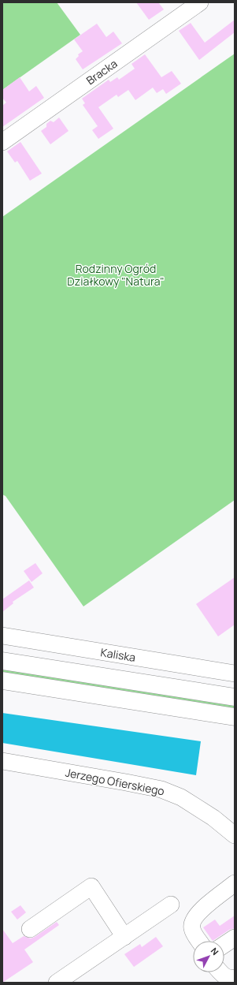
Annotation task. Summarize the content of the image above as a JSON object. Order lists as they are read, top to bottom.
{
  "streets": {
    "street": ["Bracka", "Kaliska", "Jerzego Ofierskiego"]
  },
  "parks": ["Rodzinny Ogród Działkowy \"Natura\""],
  "north": "top right"
}
